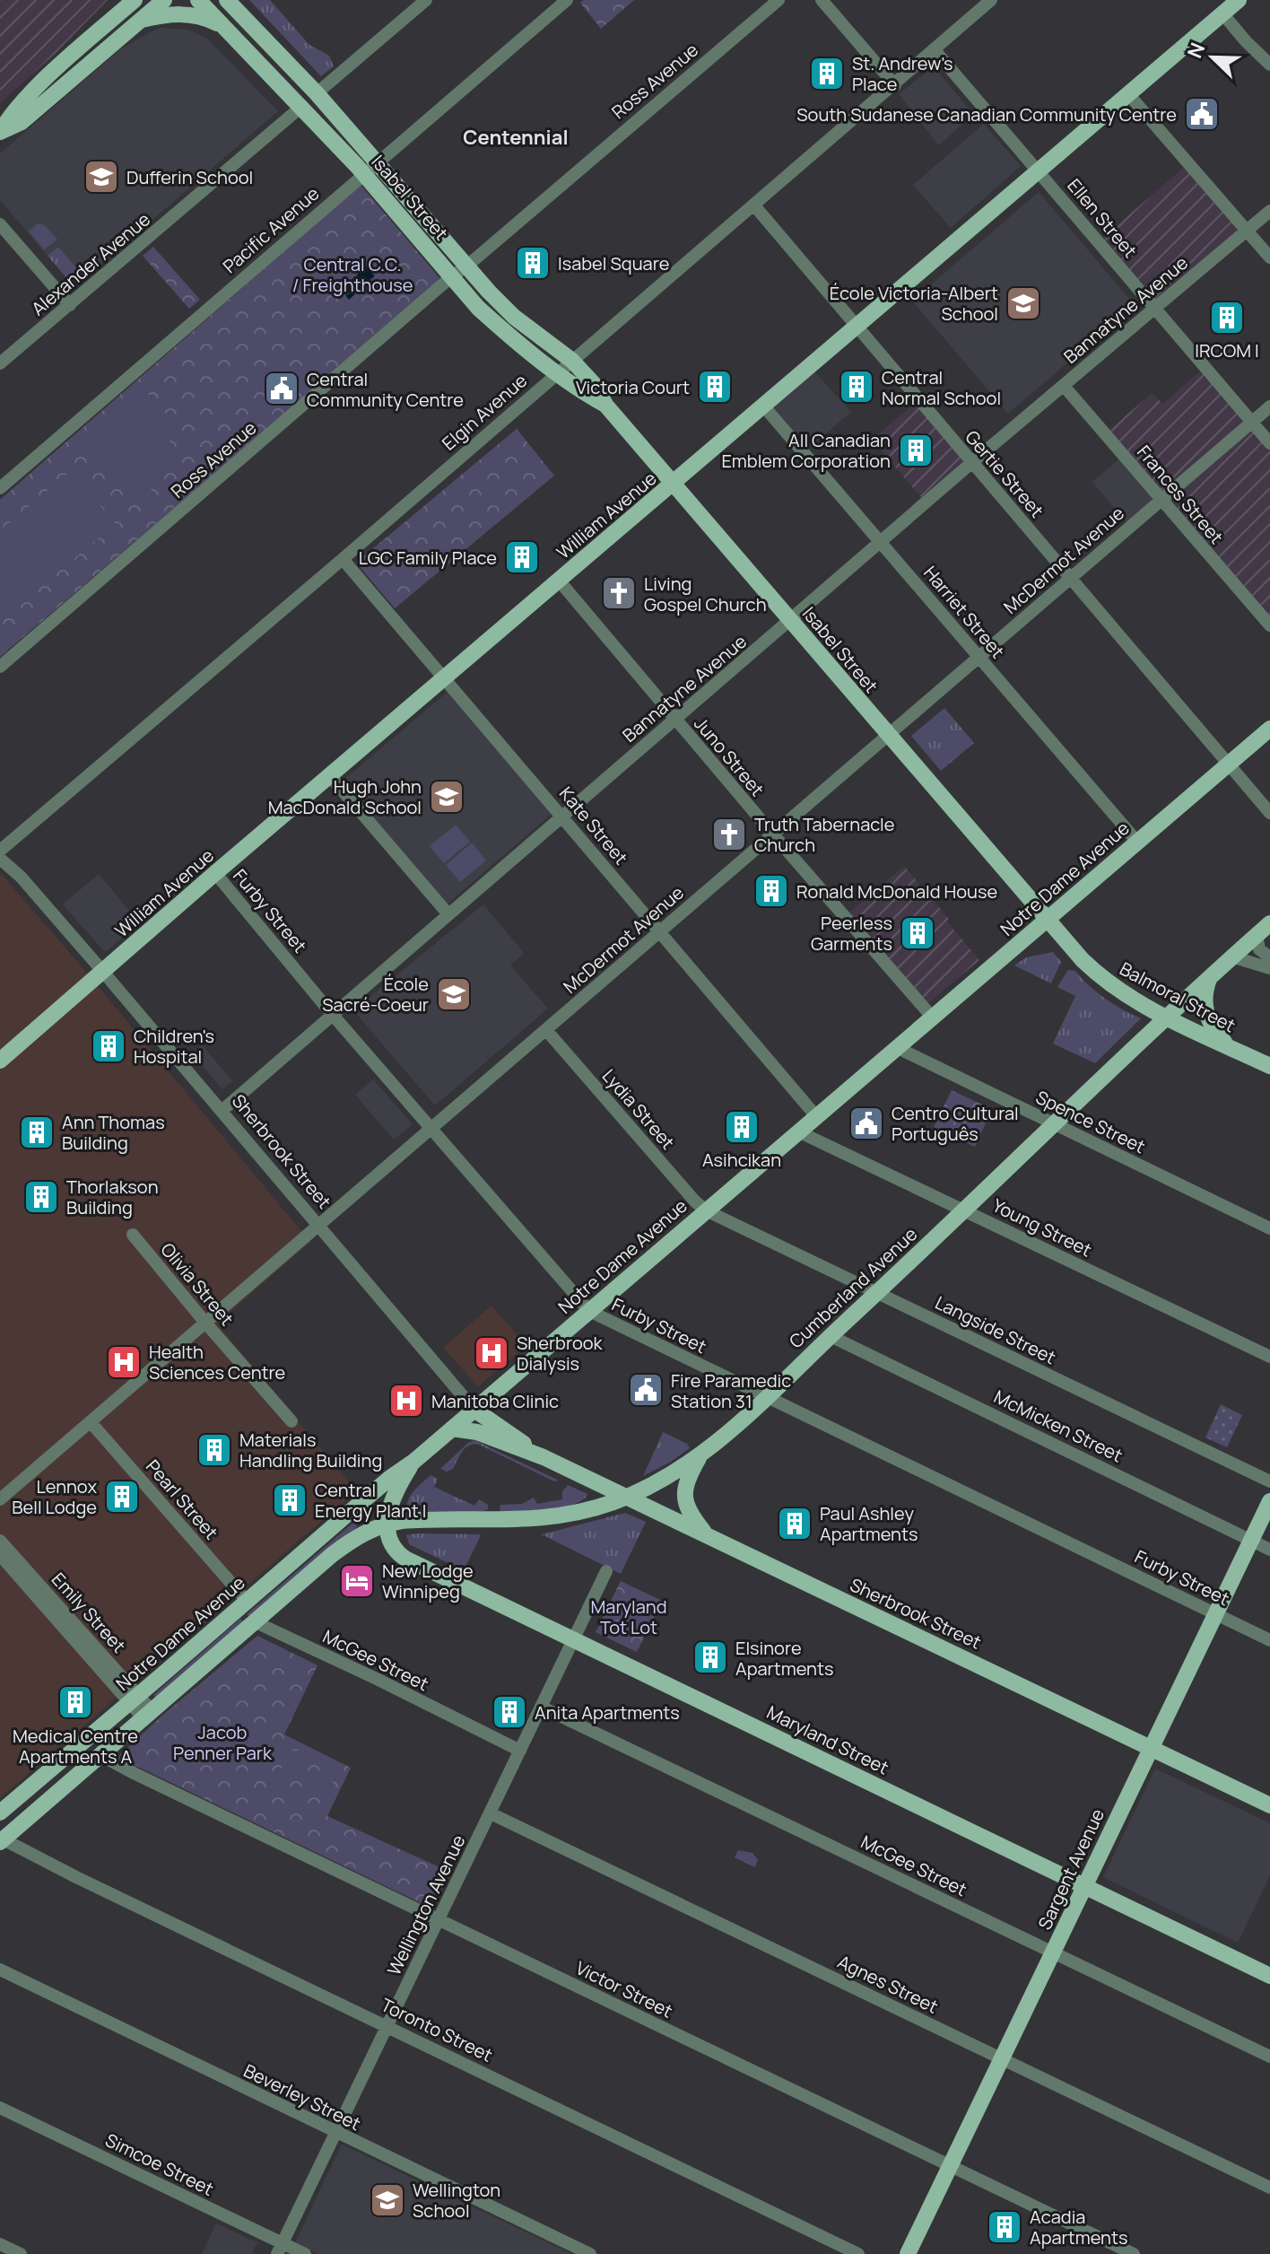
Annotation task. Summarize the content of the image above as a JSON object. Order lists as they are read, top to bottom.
{
  "streets": {
    "main road": [
      "Isabel Street",
      "William Avenue",
      "Notre Dame Avenue",
      "Balmoral Street",
      "Sherbrook Street",
      "Cumberland Avenue",
      "Maryland Street",
      "Sargent Avenue"
    ],
    "street": [
      "Ross Avenue",
      "Ellen Street",
      "Pacific Avenue",
      "Alexander Avenue",
      "Bannatyne Avenue",
      "Elgin Avenue",
      "Gertie Street",
      "Frances Street",
      "McDermot Avenue",
      "Harriet Street",
      "Juno Street",
      "Kate Street",
      "Furby Street",
      "Lydia Street",
      "Spence Street",
      "Young Street",
      "Olivia Street",
      "Langside Street",
      "McMicken Street",
      "Pearl Street",
      "Emily Street",
      "McGee Street",
      "Wellington Avenue",
      "Agnes Street",
      "Victor Street",
      "Toronto Street",
      "Beverley Street",
      "Simcoe Street"
    ]
  },
  "crossings": [
    ["Ross Avenue", "Isabel Street"],
    ["Isabel Street", "Pacific Avenue"],
    ["Isabel Street", "Alexander Avenue"],
    ["Isabel Street", "Bannatyne Avenue"],
    ["Isabel Street", "Elgin Avenue"],
    ["Isabel Street", "William Avenue"],
    ["Isabel Street", "McDermot Avenue"],
    ["Isabel Street", "Notre Dame Avenue"],
    ["Isabel Street", "Balmoral Street"],
    ["Ellen Street", "Bannatyne Avenue"],
    ["Ellen Street", "Elgin Avenue"],
    ["Ellen Street", "William Avenue"],
    ["Ellen Street", "McDermot Avenue"],
    ["Bannatyne Avenue", "Gertie Street"],
    ["Bannatyne Avenue", "Frances Street"],
    ["Bannatyne Avenue", "Harriet Street"],
    ["Bannatyne Avenue", "Juno Street"],
    ["Bannatyne Avenue", "Kate Street"],
    ["Bannatyne Avenue", "Furby Street"],
    ["Bannatyne Avenue", "Sherbrook Street"],
    ["Elgin Avenue", "Gertie Street"],
    ["Elgin Avenue", "Kate Street"],
    ["Gertie Street", "William Avenue"],
    ["Gertie Street", "McDermot Avenue"],
    ["Gertie Street", "Notre Dame Avenue"],
    ["Frances Street", "McDermot Avenue"],
    ["William Avenue", "Harriet Street"],
    ["William Avenue", "Juno Street"],
    ["William Avenue", "Kate Street"],
    ["William Avenue", "Furby Street"],
    ["William Avenue", "Sherbrook Street"],
    ["McDermot Avenue", "Harriet Street"],
    ["McDermot Avenue", "Juno Street"],
    ["McDermot Avenue", "Kate Street"],
    ["McDermot Avenue", "Furby Street"],
    ["McDermot Avenue", "Lydia Street"],
    ["McDermot Avenue", "Sherbrook Street"],
    ["McDermot Avenue", "Olivia Street"],
    ["McDermot Avenue", "Pearl Street"],
    ["Harriet Street", "Notre Dame Avenue"],
    ["Juno Street", "Notre Dame Avenue"],
    ["Kate Street", "Notre Dame Avenue"],
    ["Notre Dame Avenue", "Furby Street"],
    ["Notre Dame Avenue", "Balmoral Street"],
    ["Notre Dame Avenue", "Lydia Street"],
    ["Notre Dame Avenue", "Spence Street"],
    ["Notre Dame Avenue", "Sherbrook Street"],
    ["Notre Dame Avenue", "Young Street"],
    ["Notre Dame Avenue", "Langside Street"],
    ["Notre Dame Avenue", "Pearl Street"],
    ["Notre Dame Avenue", "Emily Street"],
    ["Furby Street", "Cumberland Avenue"],
    ["Furby Street", "Sargent Avenue"],
    ["Balmoral Street", "Cumberland Avenue"],
    ["Lydia Street", "Langside Street"],
    ["Spence Street", "Cumberland Avenue"],
    ["Sherbrook Street", "Cumberland Avenue"],
    ["Sherbrook Street", "Sargent Avenue"],
    ["Young Street", "Cumberland Avenue"],
    ["Cumberland Avenue", "Langside Street"],
    ["Cumberland Avenue", "McMicken Street"],
    ["Cumberland Avenue", "Maryland Street"],
    ["McMicken Street", "Sargent Avenue"],
    ["McGee Street", "Sargent Avenue"],
    ["McGee Street", "Wellington Avenue"],
    ["Maryland Street", "Sargent Avenue"],
    ["Maryland Street", "Wellington Avenue"],
    ["Sargent Avenue", "Agnes Street"],
    ["Sargent Avenue", "Victor Street"],
    ["Wellington Avenue", "Agnes Street"],
    ["Wellington Avenue", "Victor Street"],
    ["Wellington Avenue", "Toronto Street"],
    ["Wellington Avenue", "Beverley Street"],
    ["Wellington Avenue", "Simcoe Street"]
  ],
  "districts": ["Centennial"],
  "parks": ["Central C.C. / Freighthouse", "Maryland Tot Lot", "Jacob Penner Park"],
  "places": {
    "building": [
      "St. Andrew's Place",
      "Isabel Square",
      "IRCOM I",
      "Victoria Court",
      "Central Normal School",
      "All Canadian Emblem Corporation",
      "LGC Family Place",
      "Ronald McDonald House",
      "Peerless Garments",
      "Children's Hospital",
      "Asihcikan",
      "Ann Thomas Building",
      "Thorlakson Building",
      "Materials Handling Building",
      "Lennox Bell Lodge",
      "Central Energy Plant I",
      "Paul Ashley Apartments",
      "Elsinore Apartments",
      "Medical Centre Apartments A",
      "Anita Apartments",
      "Acadia Apartments"
    ],
    "public building": [
      "South Sudanese Canadian Community Centre",
      "Central Community Centre",
      "Centro Cultural Português",
      "Fire Paramedic Station 31"
    ],
    "school or university": [
      "Dufferin School",
      "École Victoria-Albert School",
      "Hugh John MacDonald School",
      "École Sacré-Coeur",
      "Wellington School"
    ],
    "church": ["Living Gospel Church", "Truth Tabernacle Church"],
    "hospital": ["Sherbrook Dialysis", "Health Sciences Centre", "Manitoba Clinic"],
    "hotel": ["New Lodge Winnipeg"]
  },
  "north": "top left"
}
